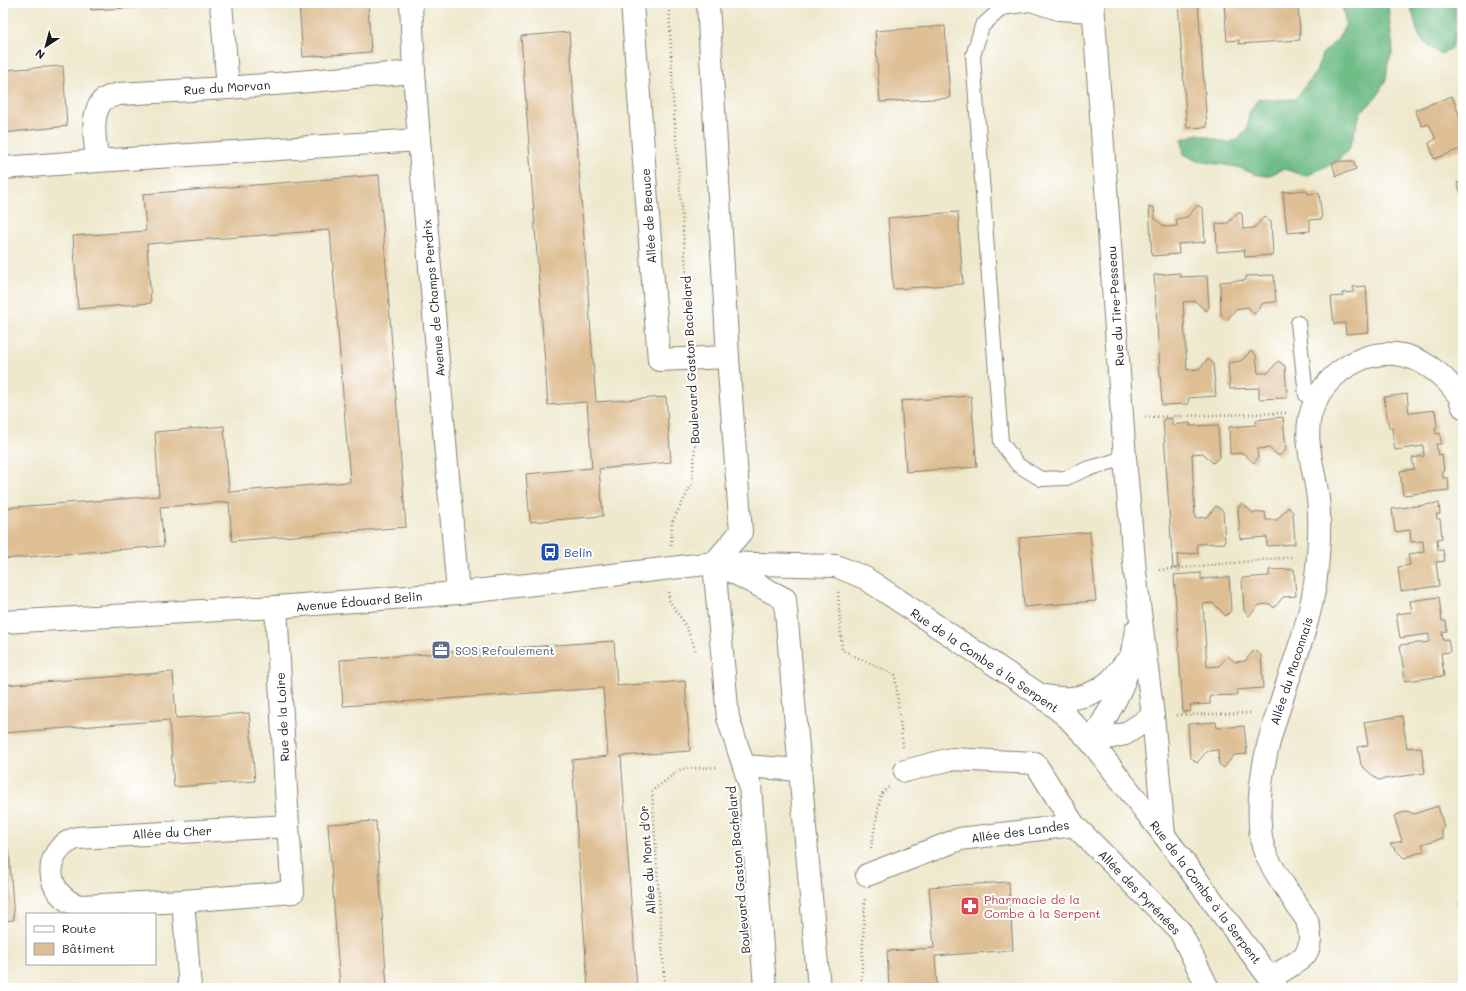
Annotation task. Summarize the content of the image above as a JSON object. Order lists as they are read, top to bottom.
{
  "streets": {
    "street": [
      "Rue du Morvan",
      "Allée de Beauce",
      "Avenue de Champs Perdrix",
      "Rue du Tire-Pesseau",
      "Boulevard Gaston Bachelard",
      "Avenue Édouard Belin",
      "Rue de la Combe à la Serpent",
      "Allée du Maconnais",
      "Rue de la Loire",
      "Allée des Landes",
      "Allée du Cher",
      "Allée des Pyrénées"
    ],
    "path": ["Allée du Mont d'Or"]
  },
  "crossings": [
    ["Rue du Morvan", "Avenue de Champs Perdrix"],
    ["Allée de Beauce", "Boulevard Gaston Bachelard"],
    ["Avenue de Champs Perdrix", "Avenue Édouard Belin"],
    ["Rue du Tire-Pesseau", "Rue de la Combe à la Serpent"],
    ["Boulevard Gaston Bachelard", "Avenue Édouard Belin"],
    ["Boulevard Gaston Bachelard", "Rue de la Combe à la Serpent"],
    ["Avenue Édouard Belin", "Rue de la Combe à la Serpent"],
    ["Avenue Édouard Belin", "Rue de la Loire"],
    ["Rue de la Combe à la Serpent", "Allée du Maconnais"],
    ["Rue de la Loire", "Allée du Cher"],
    ["Allée des Landes", "Allée des Pyrénées"]
  ],
  "places": {
    "bus stop": ["Belin"],
    "office": ["SOS Refoulement"],
    "pharmacy": ["Pharmacie de la Combe à la Serpent"]
  },
  "legend": ["Route", "Bâtiment"],
  "north": "bottom left"
}
